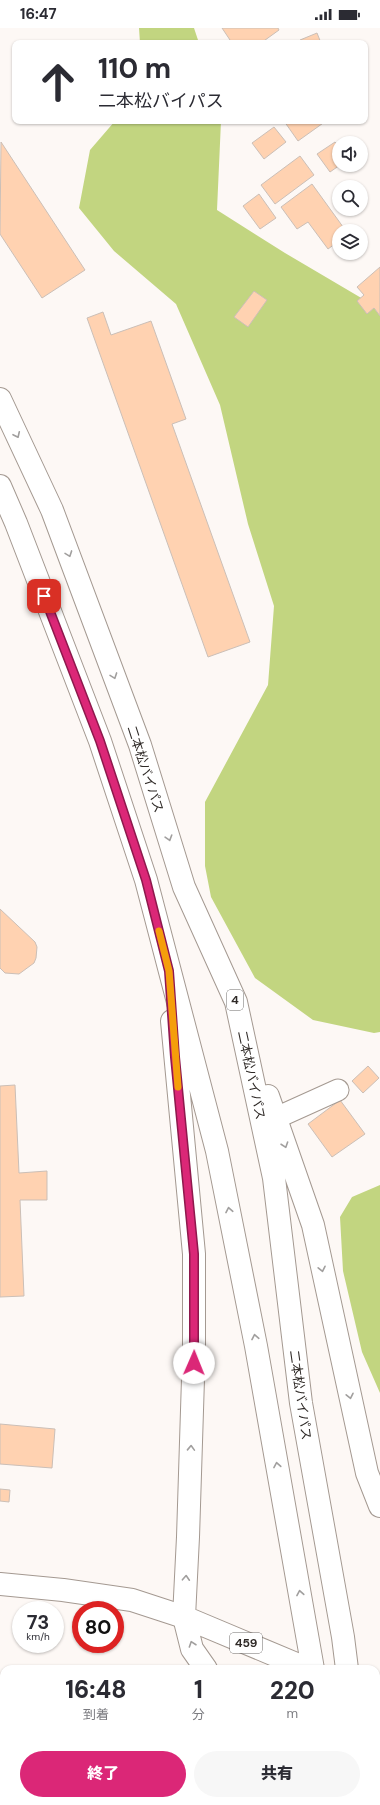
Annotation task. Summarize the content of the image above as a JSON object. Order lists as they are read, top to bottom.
{
  "streets": {
    "main road": ["二本松バイパス", "4", "459"]
  },
  "page": {
    "status": "16:47",
    "turn": ["110 m", "二本松バイパス"],
    "speed": "73 km/h",
    "limit": "80",
    "eta": [
      "16:48",
      "到着",
      "1",
      "分",
      "220",
      "m"
    ],
    "buttons": ["終了", "共有"]
  }
}
